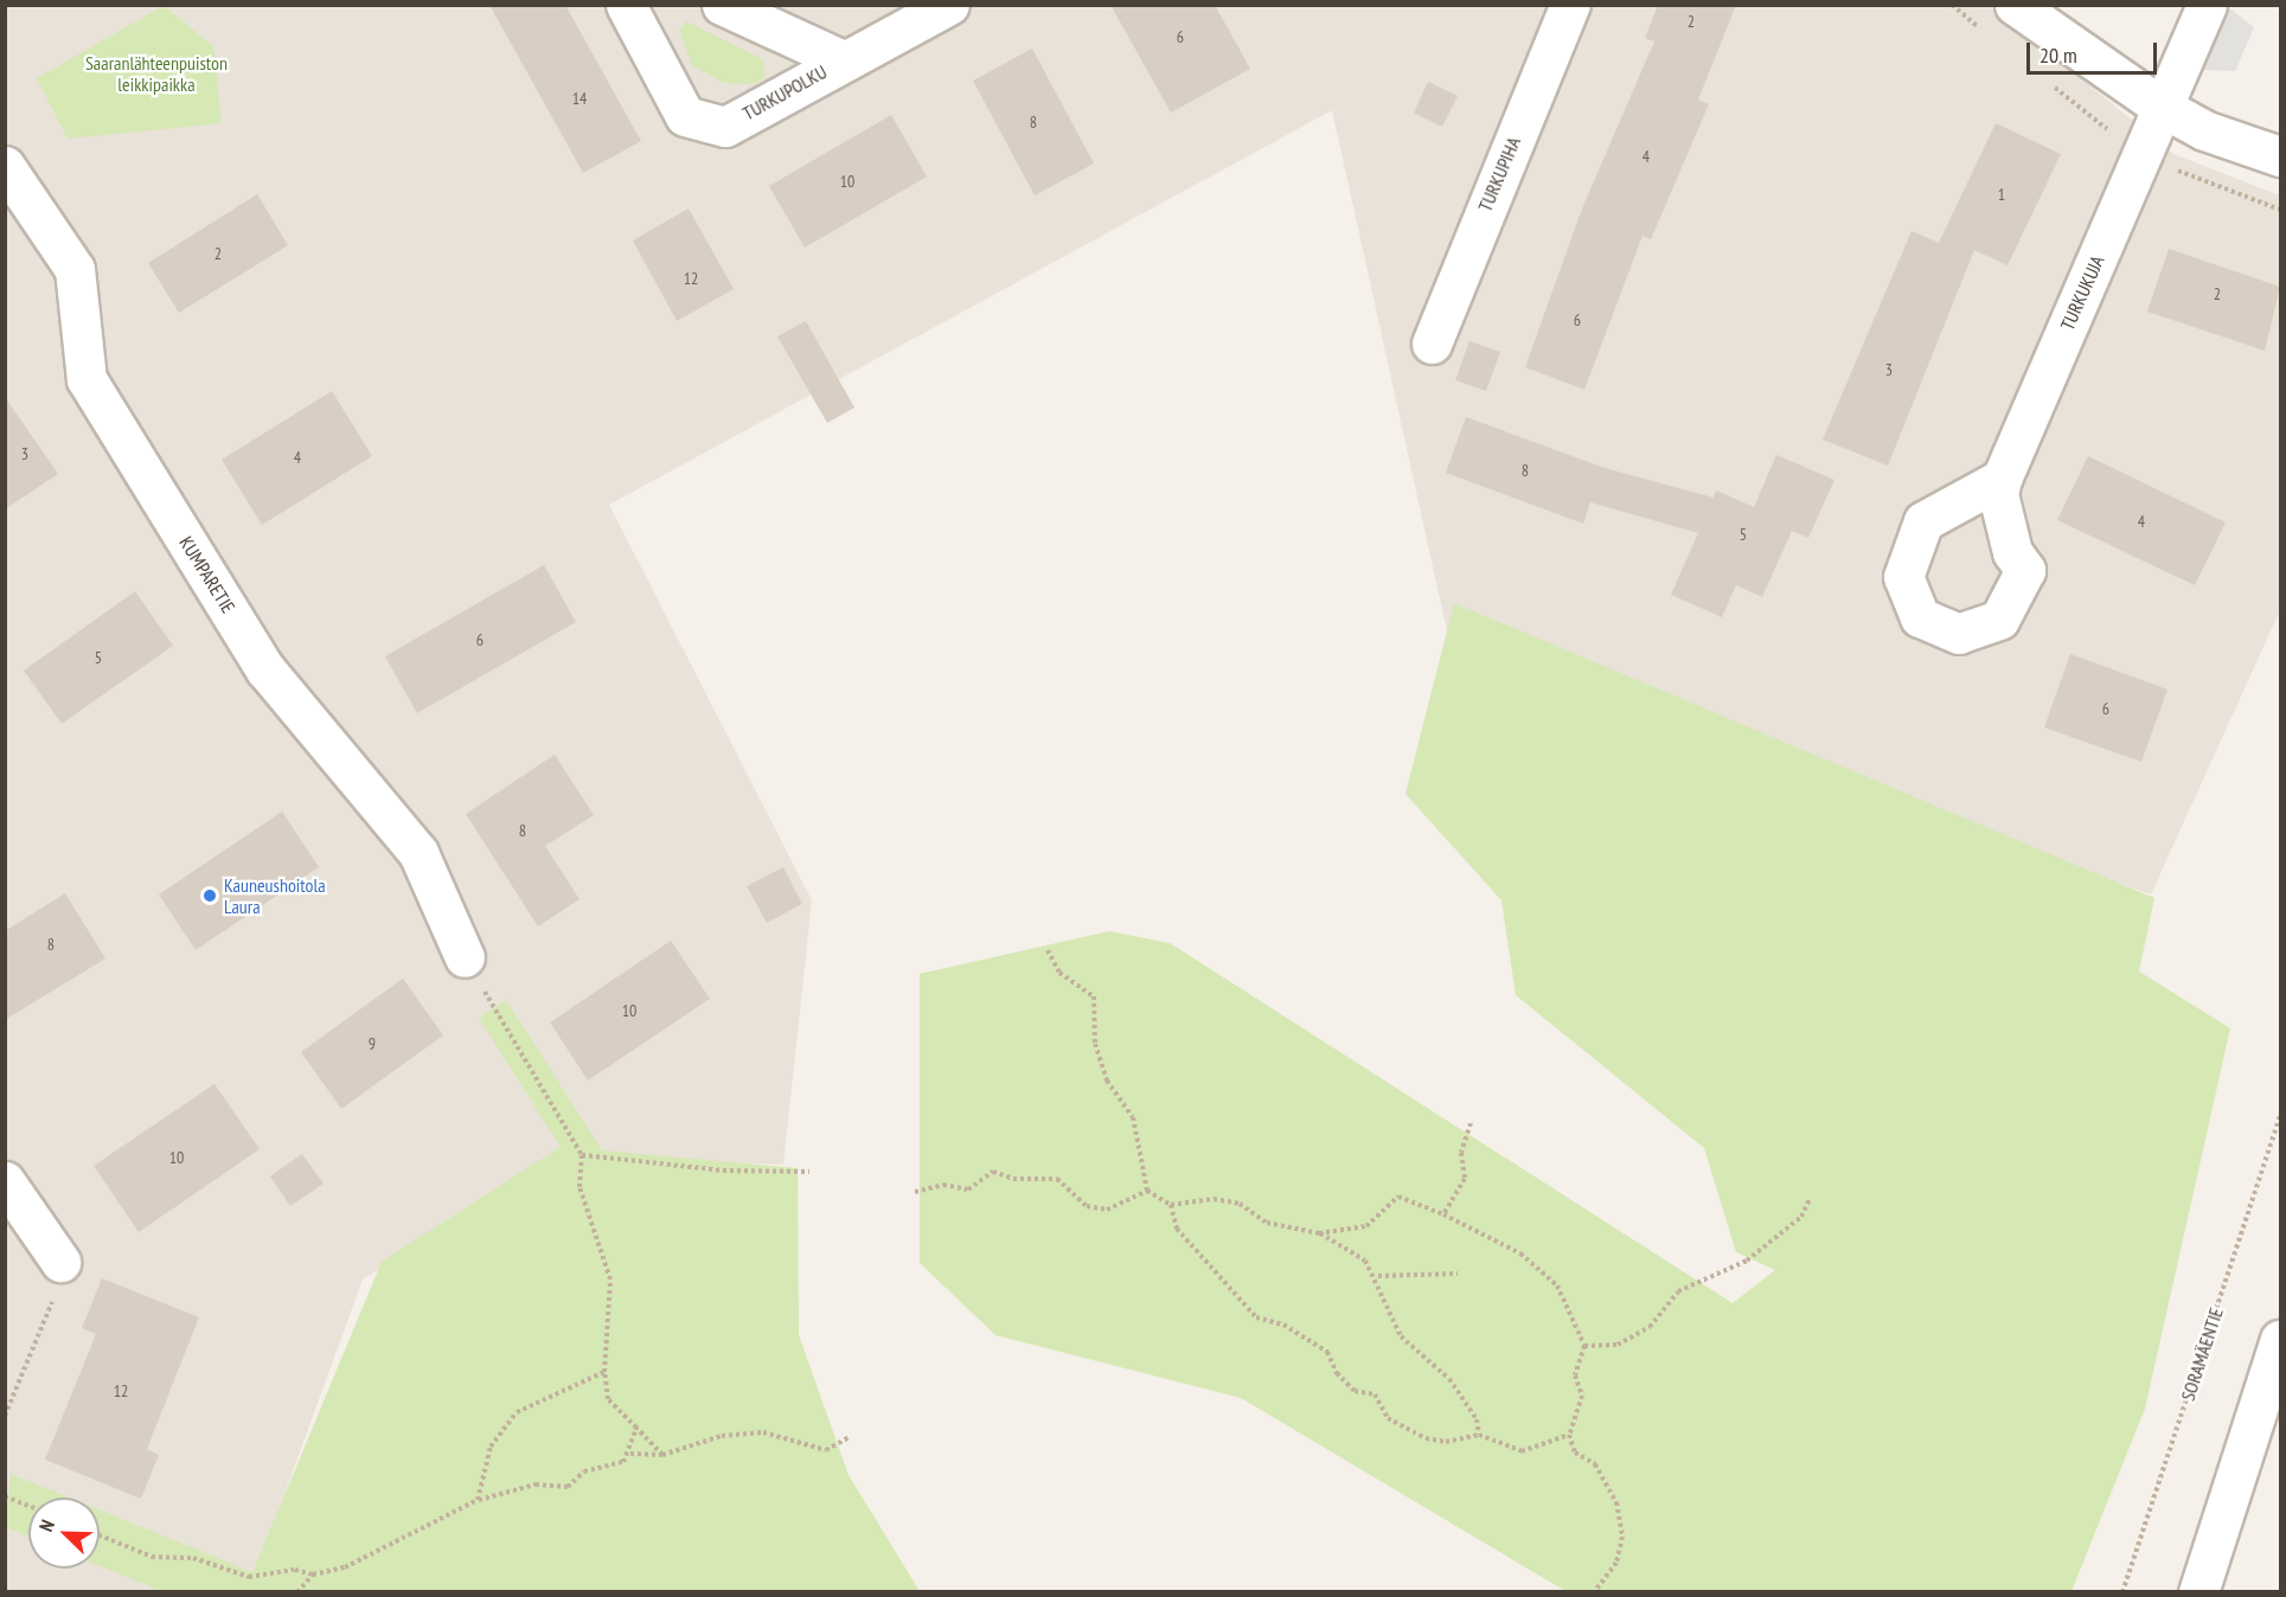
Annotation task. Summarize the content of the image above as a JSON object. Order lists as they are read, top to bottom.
{
  "streets": {
    "street": [
      "TURKUPOLKU",
      "TURKUPIHA",
      "TURKUKUJA",
      "KUMPARETIE"
    ],
    "path": ["SORAMÄENTIE"]
  },
  "parks": ["Saaranlähteenpuiston leikkipaikka"],
  "places": ["Kauneushoitola Laura"],
  "house_numbers": [
    "2",
    "6",
    "14",
    "8",
    "4",
    "10",
    "1",
    "2",
    "12",
    "2",
    "6",
    "3",
    "3",
    "4",
    "8",
    "4",
    "5",
    "6",
    "5",
    "6",
    "8",
    "8",
    "10",
    "9",
    "10",
    "12"
  ],
  "scale_bar": "20 m",
  "north": "top left"
}
